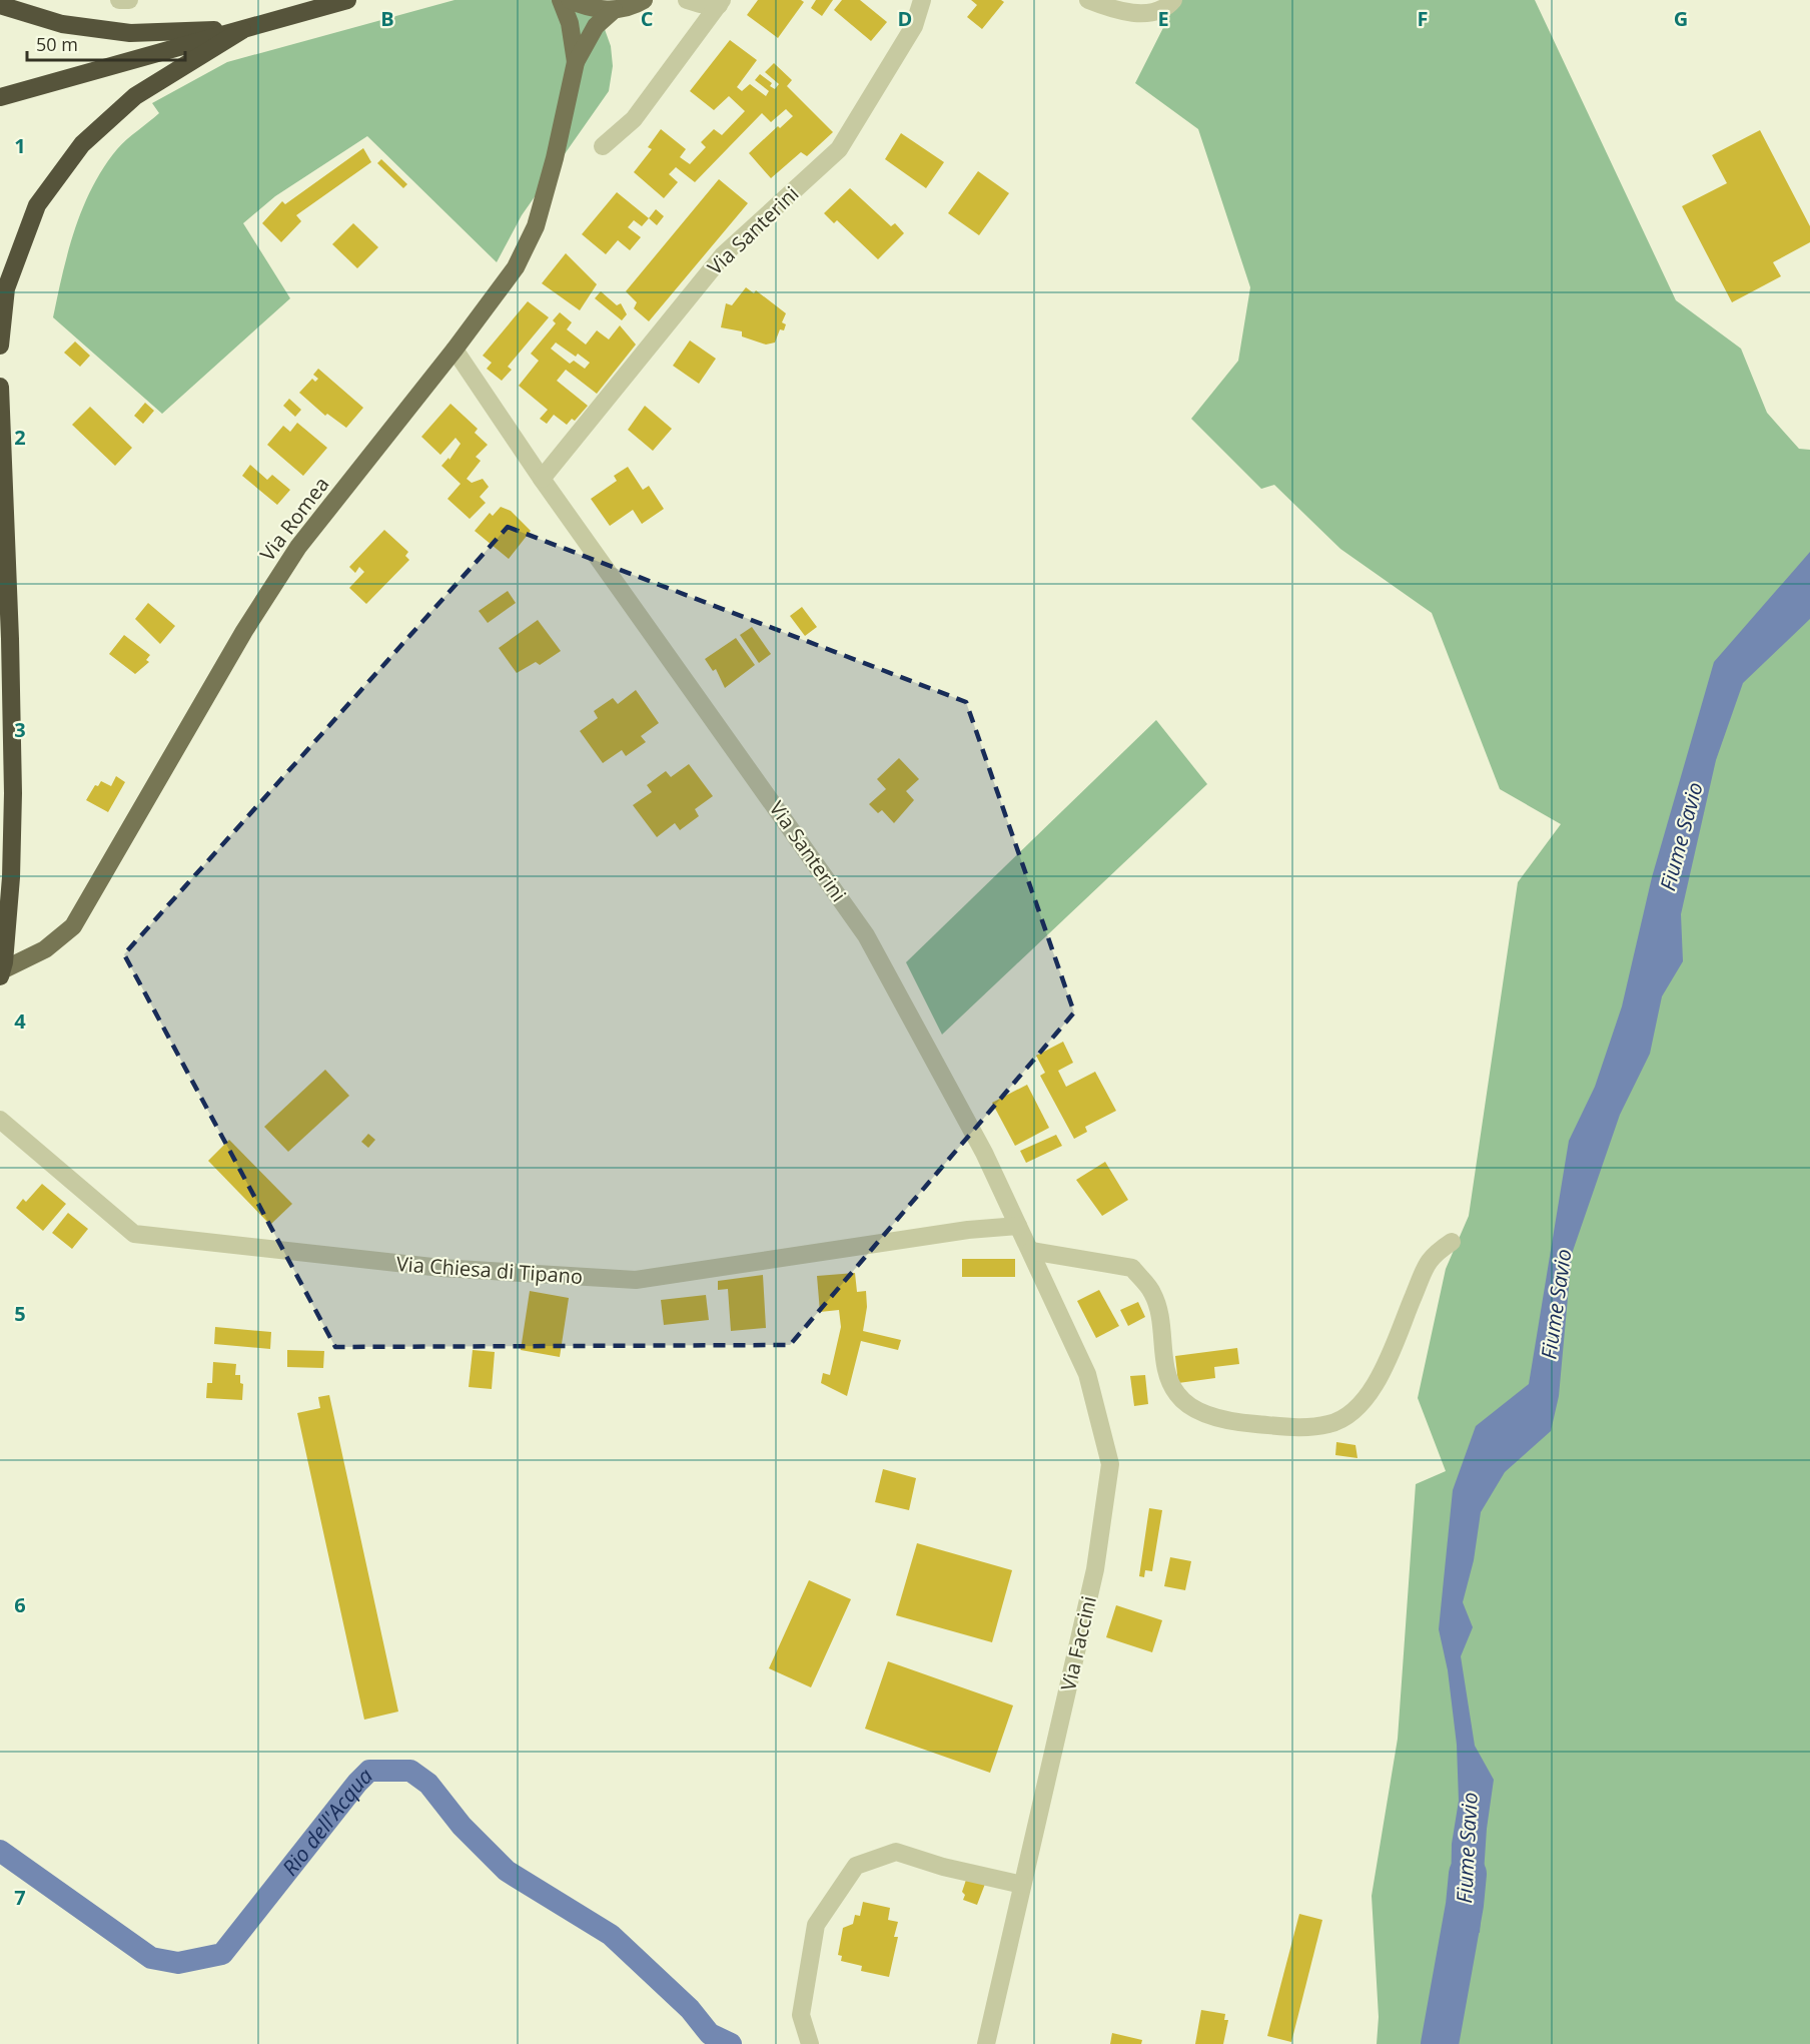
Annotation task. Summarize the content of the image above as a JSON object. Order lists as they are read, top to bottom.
{
  "streets": {
    "main road": ["Via Romea"],
    "street": ["Via Santerini", "Via Chiesa di Tipano", "Via Faccini"]
  },
  "crossings": [
    ["Via Santerini", "Via Romea"],
    ["Via Santerini", "Via Chiesa di Tipano"],
    ["Via Santerini", "Via Faccini"]
  ],
  "water": ["Fiume Savio", "Rio dell'Acqua"],
  "scale_bar": "50 m",
  "grid": {
    "columns": [
      "B",
      "C",
      "D",
      "E",
      "F",
      "G"
    ],
    "rows": [
      "1",
      "2",
      "3",
      "4",
      "5",
      "6",
      "7"
    ]
  }
}
